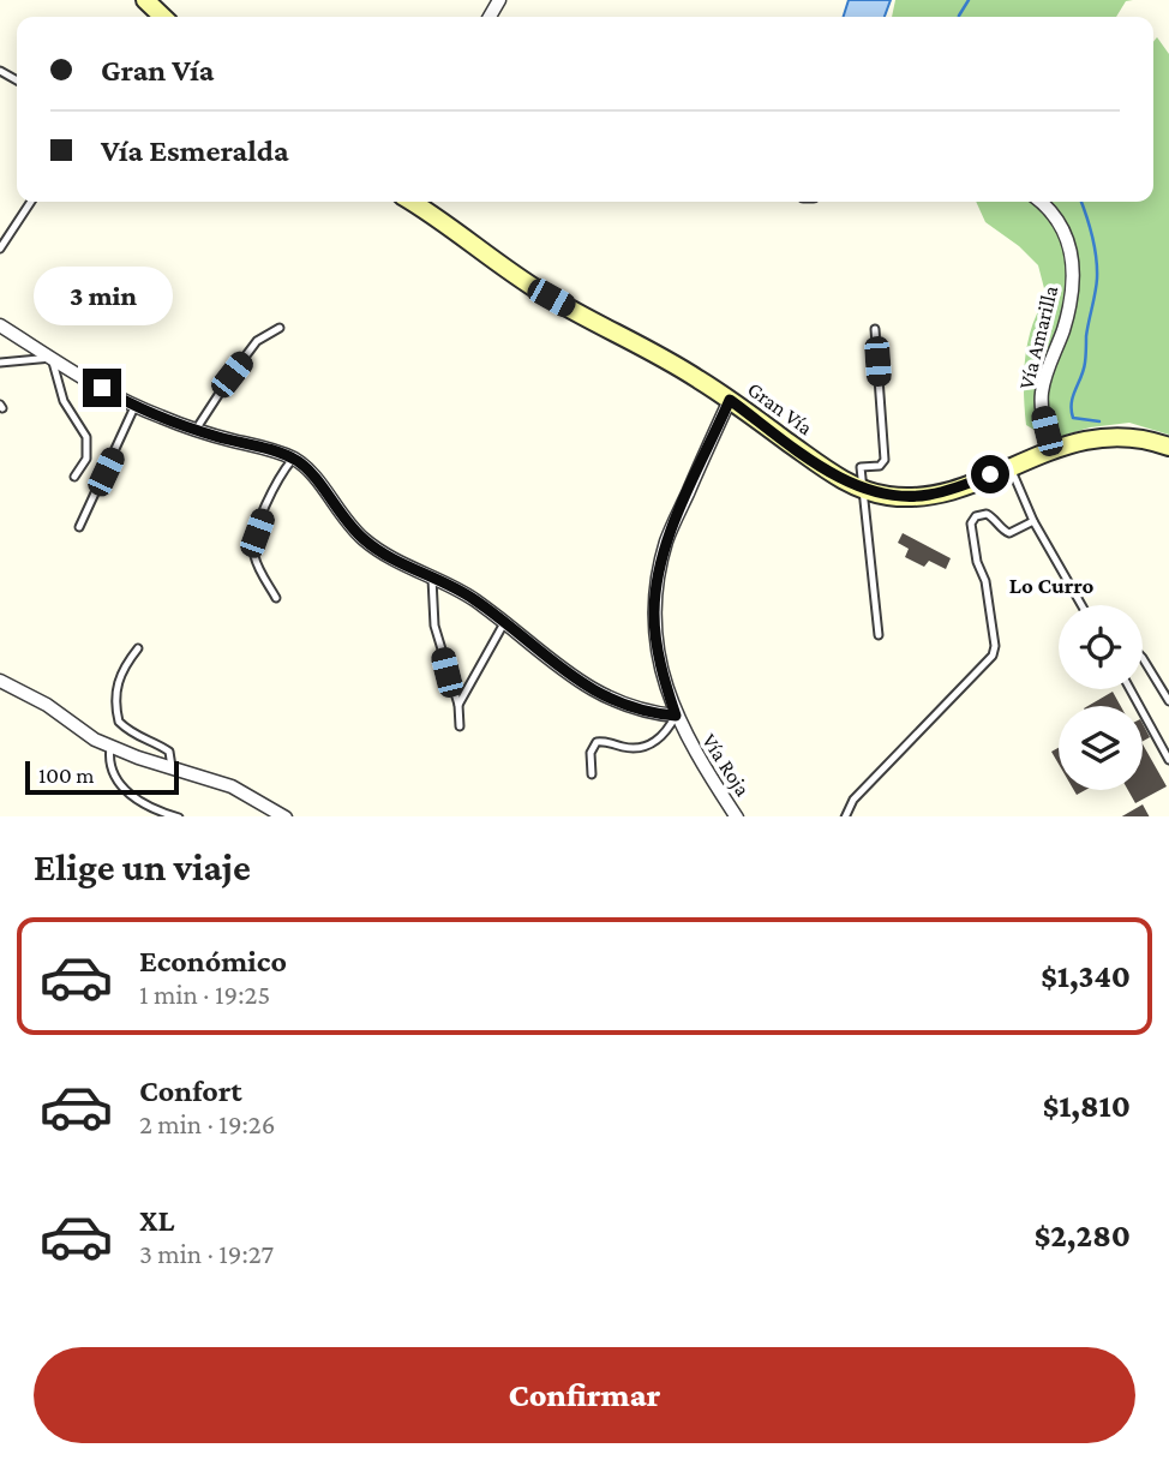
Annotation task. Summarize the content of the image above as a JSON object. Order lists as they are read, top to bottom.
{
  "streets": {
    "main road": ["Gran Vía"],
    "street": ["Vía Amarilla", "Vía Roja"]
  },
  "crossings": [
    ["Vía Amarilla", "Gran Vía"],
    ["Gran Vía", "Vía Roja"]
  ],
  "districts": ["Lo Curro"],
  "scale_bar": "100 m",
  "page": {
    "banner": ["Gran Vía", "Vía Esmeralda"],
    "bubble": "3 min",
    "scale": "100 m",
    "heading": "Elige un viaje",
    "list": [
      {
        "name": "Económico",
        "note": "1 min · 19:25",
        "value": "$1,340"
      },
      {
        "name": "Confort",
        "note": "2 min · 19:26",
        "value": "$1,810"
      },
      {
        "name": "XL",
        "note": "3 min · 19:27",
        "value": "$2,280"
      }
    ],
    "buttons": "Confirmar"
  }
}
